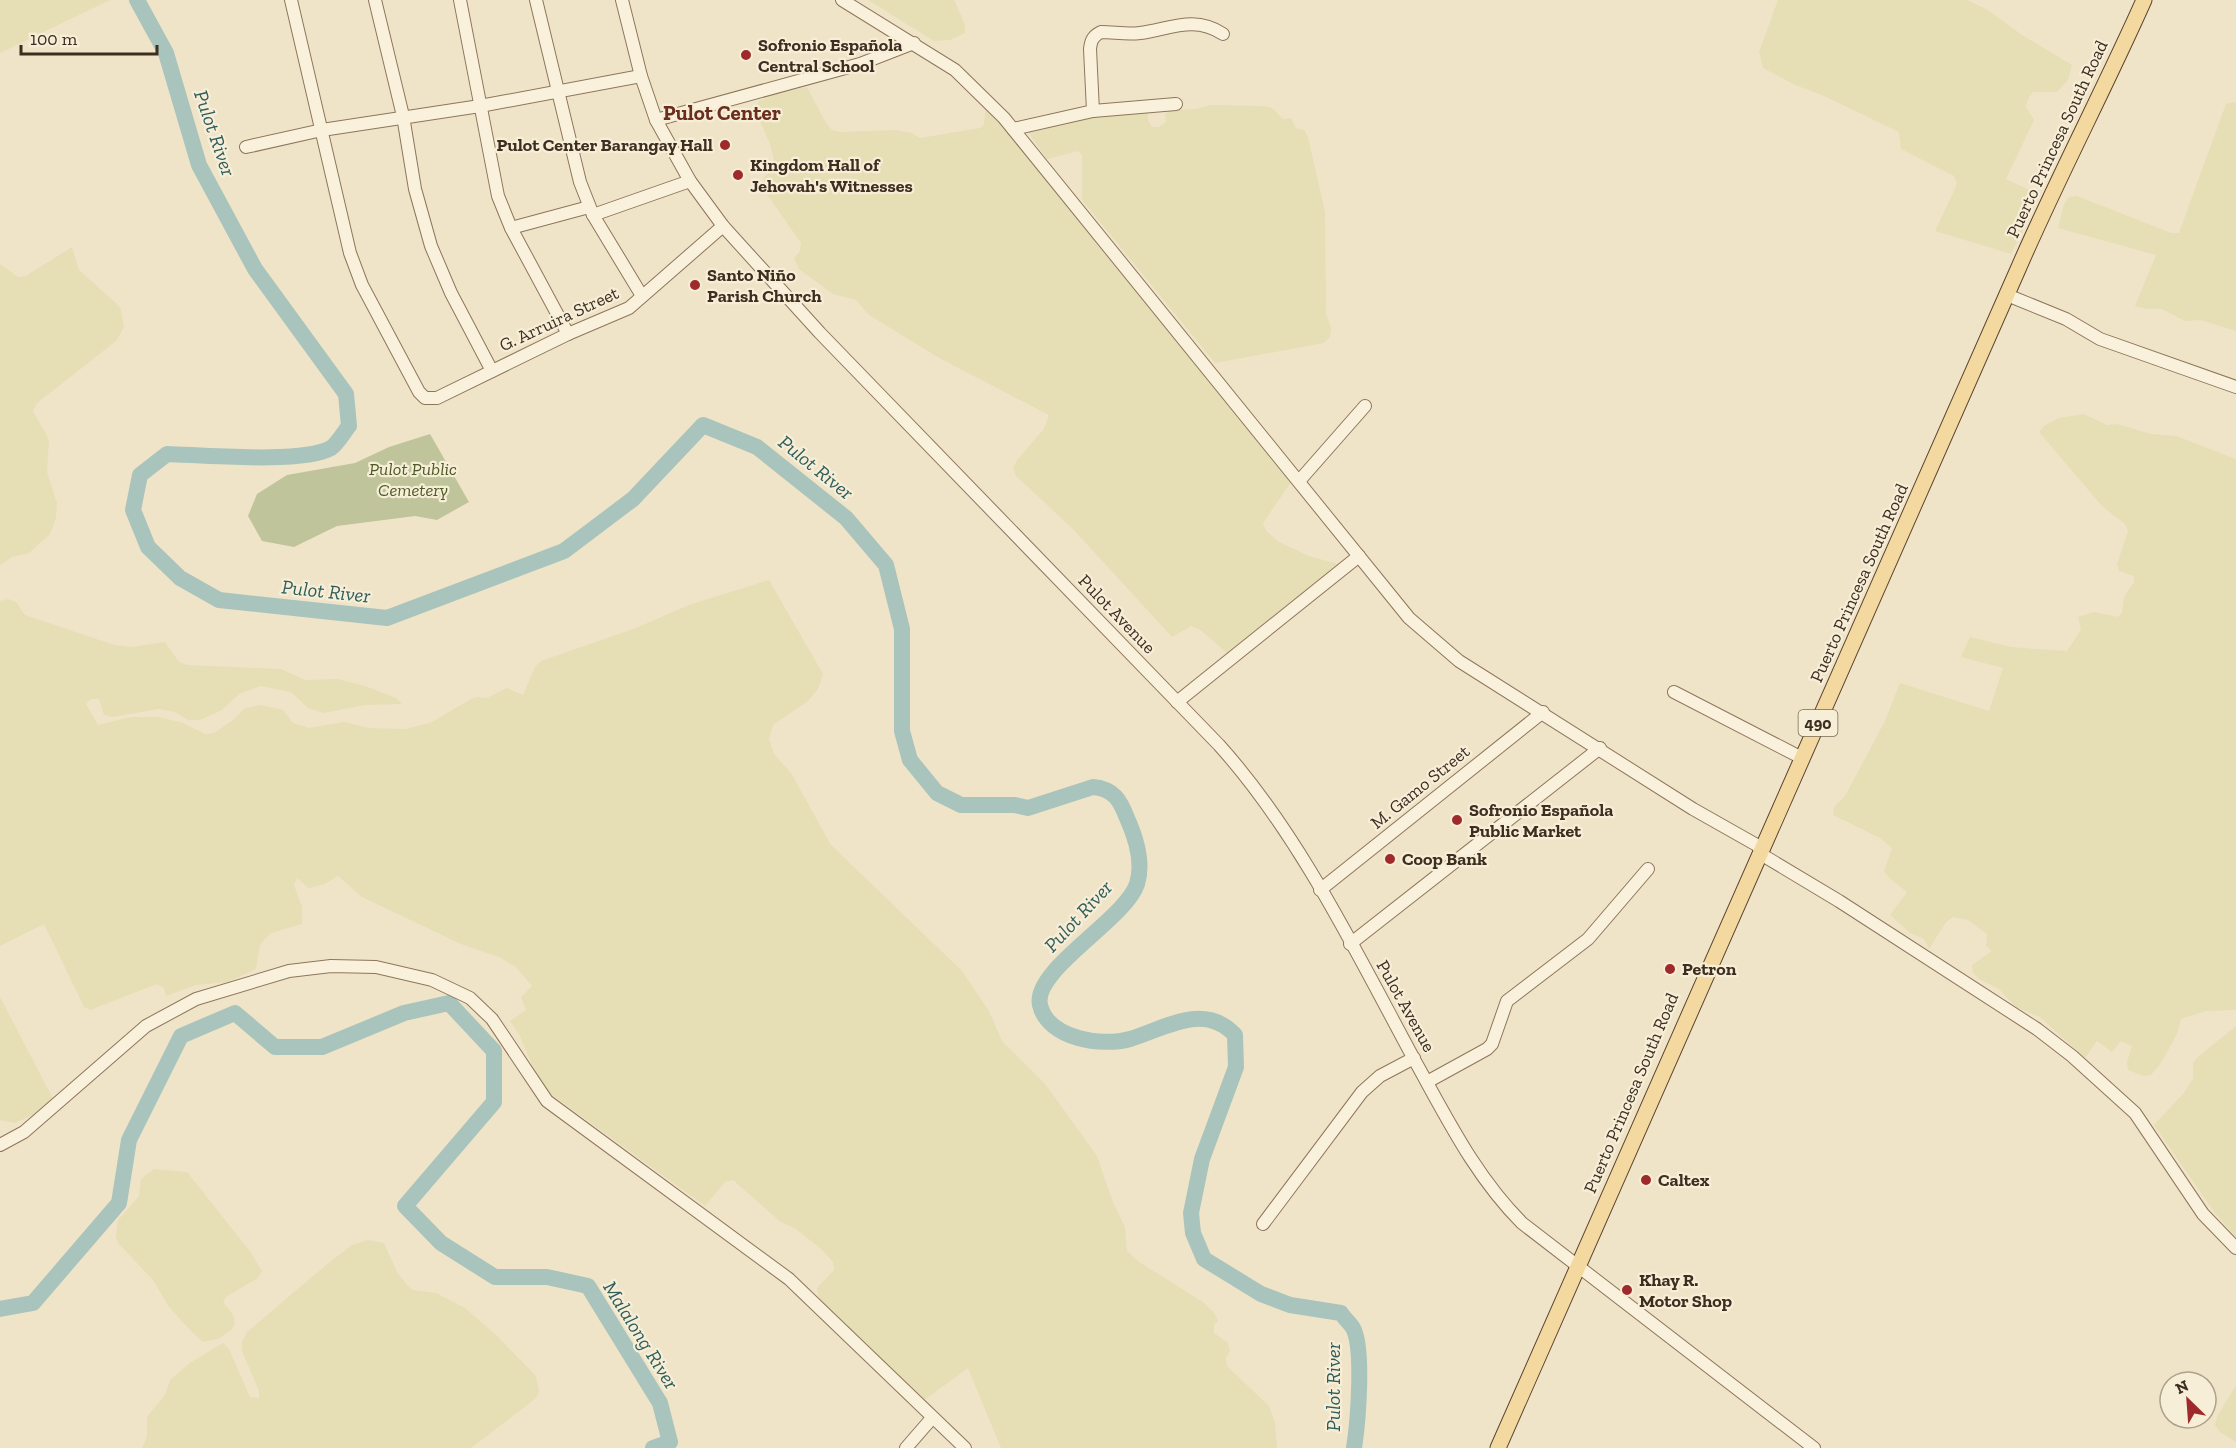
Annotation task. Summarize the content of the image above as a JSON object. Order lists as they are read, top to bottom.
{
  "streets": {
    "main road": ["Puerto Princesa South Road", "490"],
    "street": ["G. Arruira Street", "Pulot Avenue", "M. Gamo Street"]
  },
  "crossings": [
    ["Puerto Princesa South Road", "Pulot Avenue"],
    ["G. Arruira Street", "Pulot Avenue"],
    ["Pulot Avenue", "M. Gamo Street"]
  ],
  "districts": ["Pulot Center"],
  "water": ["Pulot River", "Malalong River"],
  "parks": ["Pulot Public Cemetery"],
  "places": [
    "Sofronio Española Central School",
    "Pulot Center Barangay Hall",
    "Kingdom Hall of Jehovah's Witnesses",
    "Santo Niño Parish Church",
    "Sofronio Española Public Market",
    "Coop Bank",
    "Petron",
    "Caltex",
    "Khay R. Motor Shop"
  ],
  "scale_bar": "100 m",
  "north": "top left"
}
